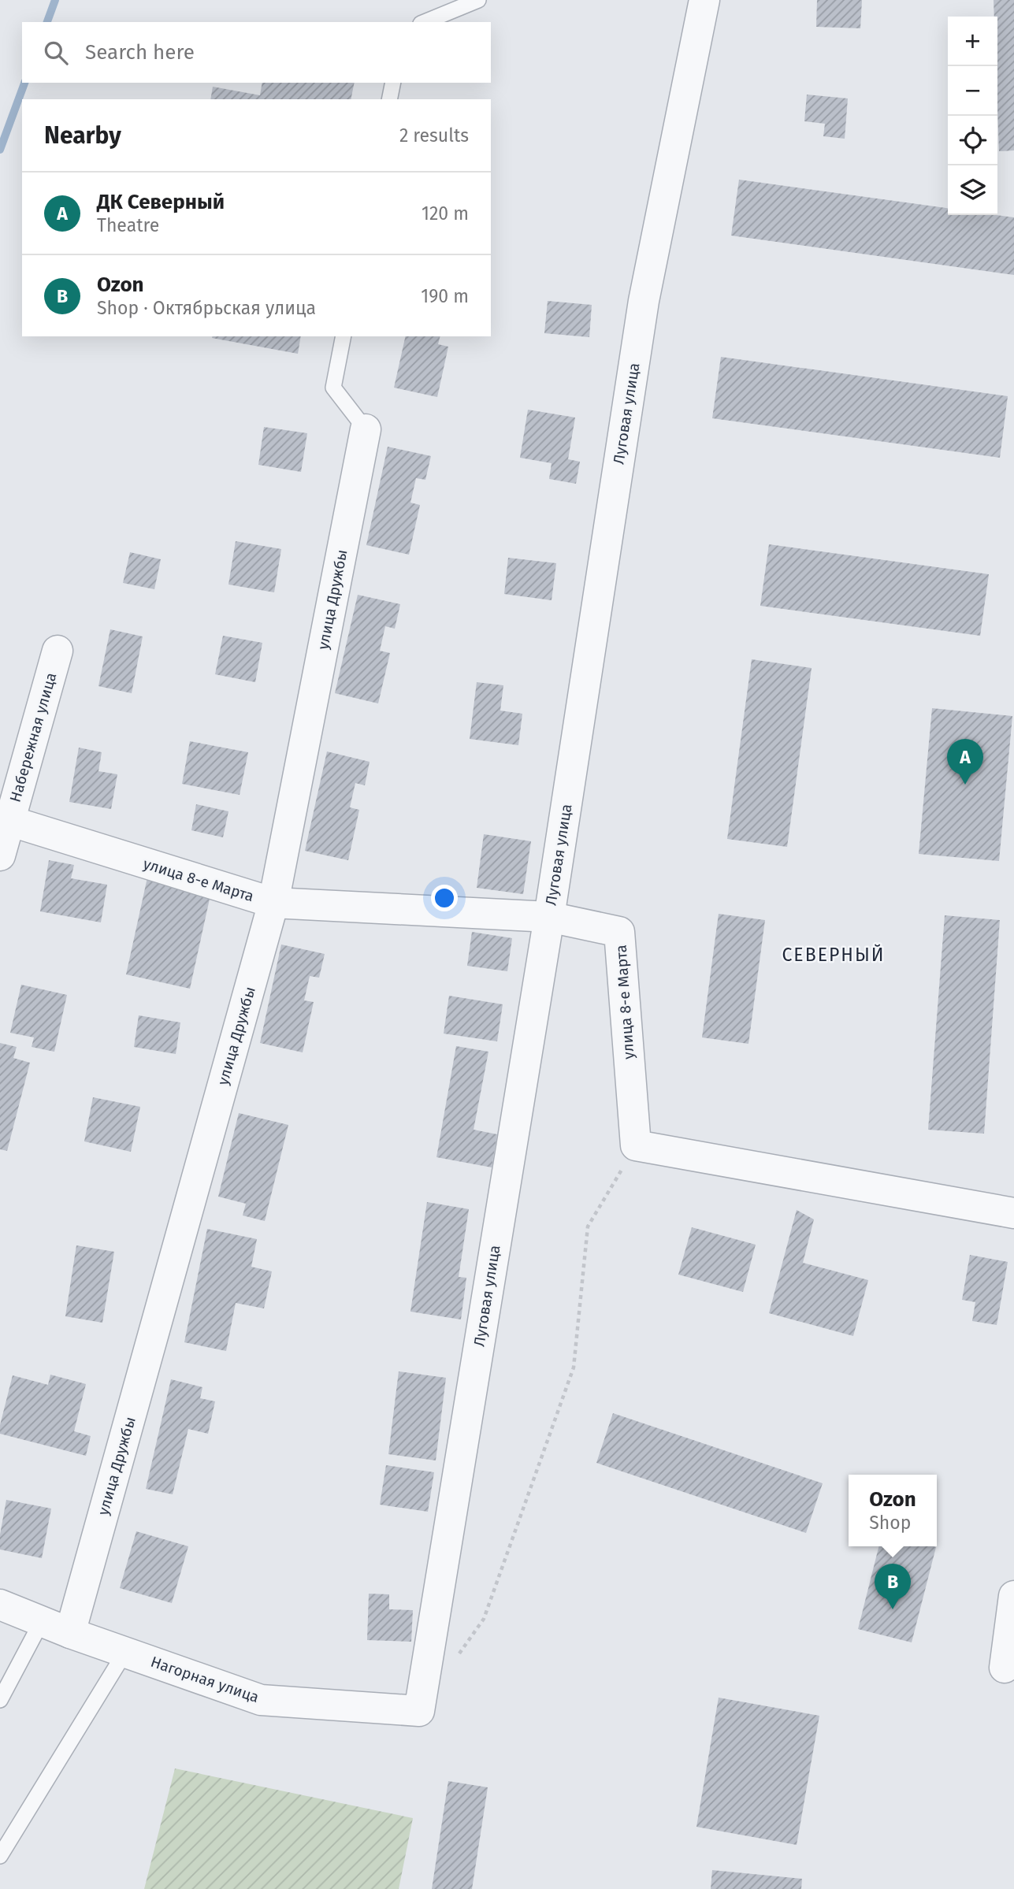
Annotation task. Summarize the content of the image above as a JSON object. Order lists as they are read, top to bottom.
{
  "streets": {
    "street": [
      "Луговая улица",
      "улица Дружбы",
      "Набережная улица",
      "улица 8-е Марта",
      "Нагорная улица"
    ]
  },
  "crossings": [
    ["Луговая улица", "улица 8-е Марта"],
    ["Луговая улица", "Нагорная улица"],
    ["улица Дружбы", "улица 8-е Марта"],
    ["улица Дружбы", "Нагорная улица"],
    ["Набережная улица", "улица 8-е Марта"]
  ],
  "districts": ["СЕВЕРНЫЙ"],
  "page": {
    "map_buttons": ["+", "−"],
    "search": "Search here",
    "heading": ["Nearby", "2 results"],
    "list": [
      {
        "mark": "A",
        "name": "ДК Северный",
        "note": "Theatre",
        "value": "120 m"
      },
      {
        "mark": "B",
        "name": "Ozon",
        "note": "Shop · Октябрьская улица",
        "value": "190 m"
      }
    ],
    "pins": ["A", "B"],
    "popup": ["Ozon", "Shop"]
  }
}
